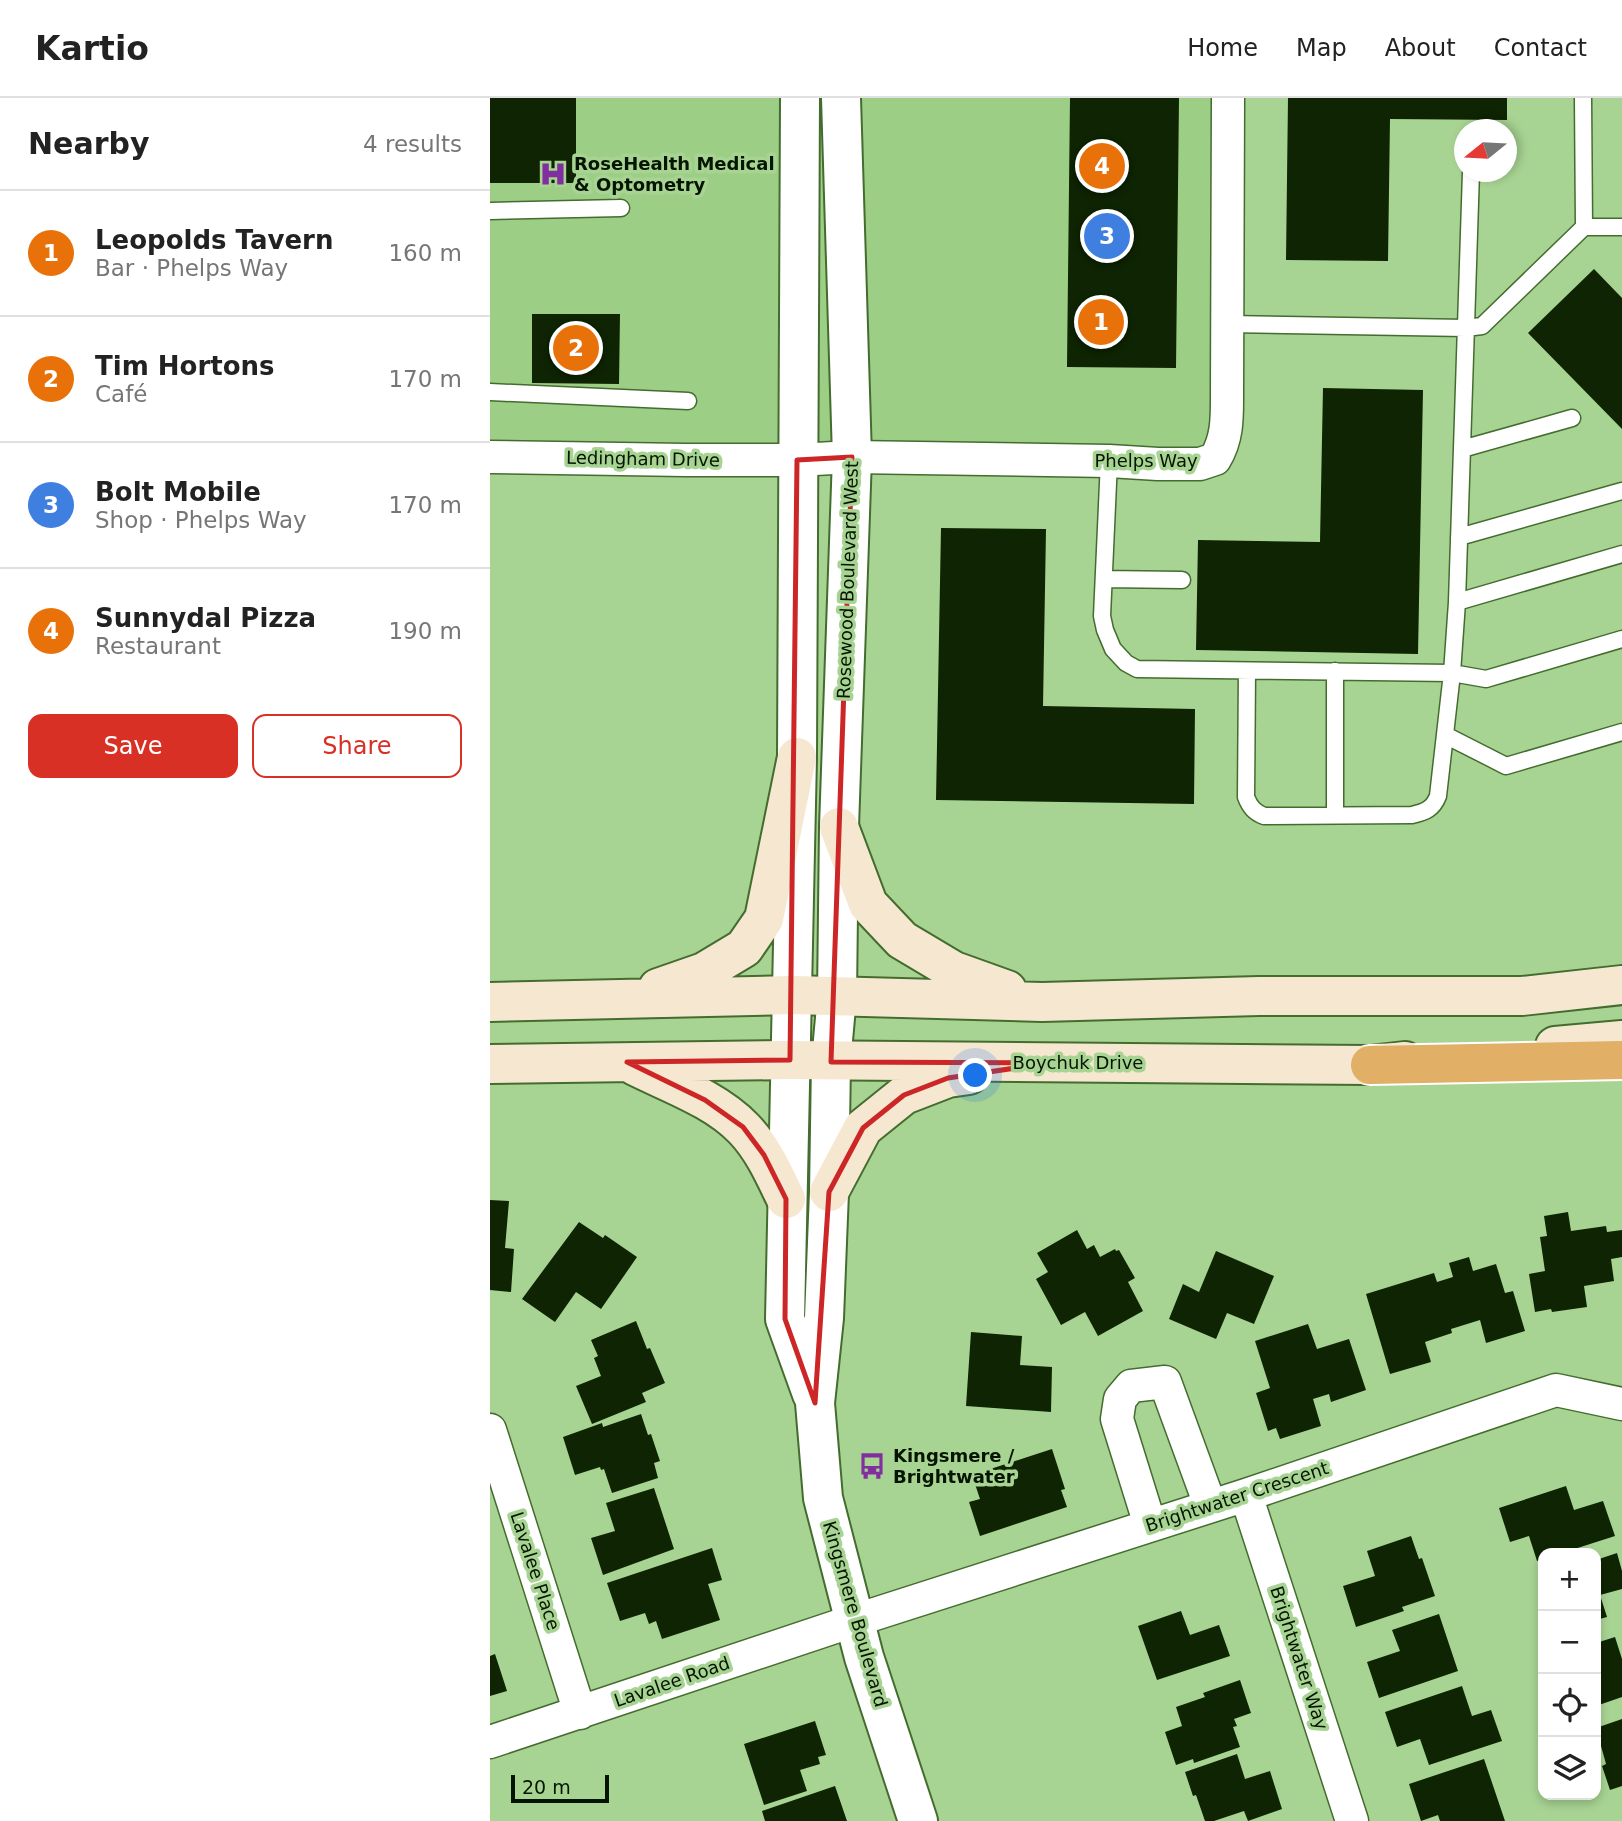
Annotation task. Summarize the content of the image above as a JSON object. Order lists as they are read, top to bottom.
{
  "streets": {
    "main road": ["Boychuk Drive"],
    "street": [
      "Ledingham Drive",
      "Phelps Way",
      "Rosewood Boulevard West",
      "Brightwater Crescent",
      "Lavalee Place",
      "Kingsmere Boulevard",
      "Brightwater Way",
      "Lavalee Road"
    ]
  },
  "crossings": [
    ["Ledingham Drive", "Phelps Way"],
    ["Phelps Way", "Rosewood Boulevard West"],
    ["Rosewood Boulevard West", "Boychuk Drive"],
    ["Rosewood Boulevard West", "Kingsmere Boulevard"],
    ["Boychuk Drive", "Kingsmere Boulevard"],
    ["Brightwater Crescent", "Kingsmere Boulevard"],
    ["Brightwater Crescent", "Brightwater Way"],
    ["Brightwater Crescent", "Lavalee Road"],
    ["Lavalee Place", "Lavalee Road"],
    ["Kingsmere Boulevard", "Lavalee Road"]
  ],
  "places": {
    "hospital": ["RoseHealth Medical & Optometry"],
    "bus stop": ["Kingsmere / Brightwater"]
  },
  "scale_bar": "20 m",
  "north": "left",
  "page": {
    "header": "Kartio",
    "nav": [
      "Home",
      "Map",
      "About",
      "Contact"
    ],
    "heading": ["Nearby", "4 results"],
    "pins": [
      "4",
      "3",
      "1",
      "2"
    ],
    "list": [
      {
        "mark": "1",
        "name": "Leopolds Tavern",
        "note": "Bar · Phelps Way",
        "value": "160 m"
      },
      {
        "mark": "2",
        "name": "Tim Hortons",
        "note": "Café",
        "value": "170 m"
      },
      {
        "mark": "3",
        "name": "Bolt Mobile",
        "note": "Shop · Phelps Way",
        "value": "170 m"
      },
      {
        "mark": "4",
        "name": "Sunnydal Pizza",
        "note": "Restaurant",
        "value": "190 m"
      }
    ],
    "buttons": ["Save", "Share"],
    "map_buttons": ["+", "−"],
    "scale": "20 m"
  }
}
